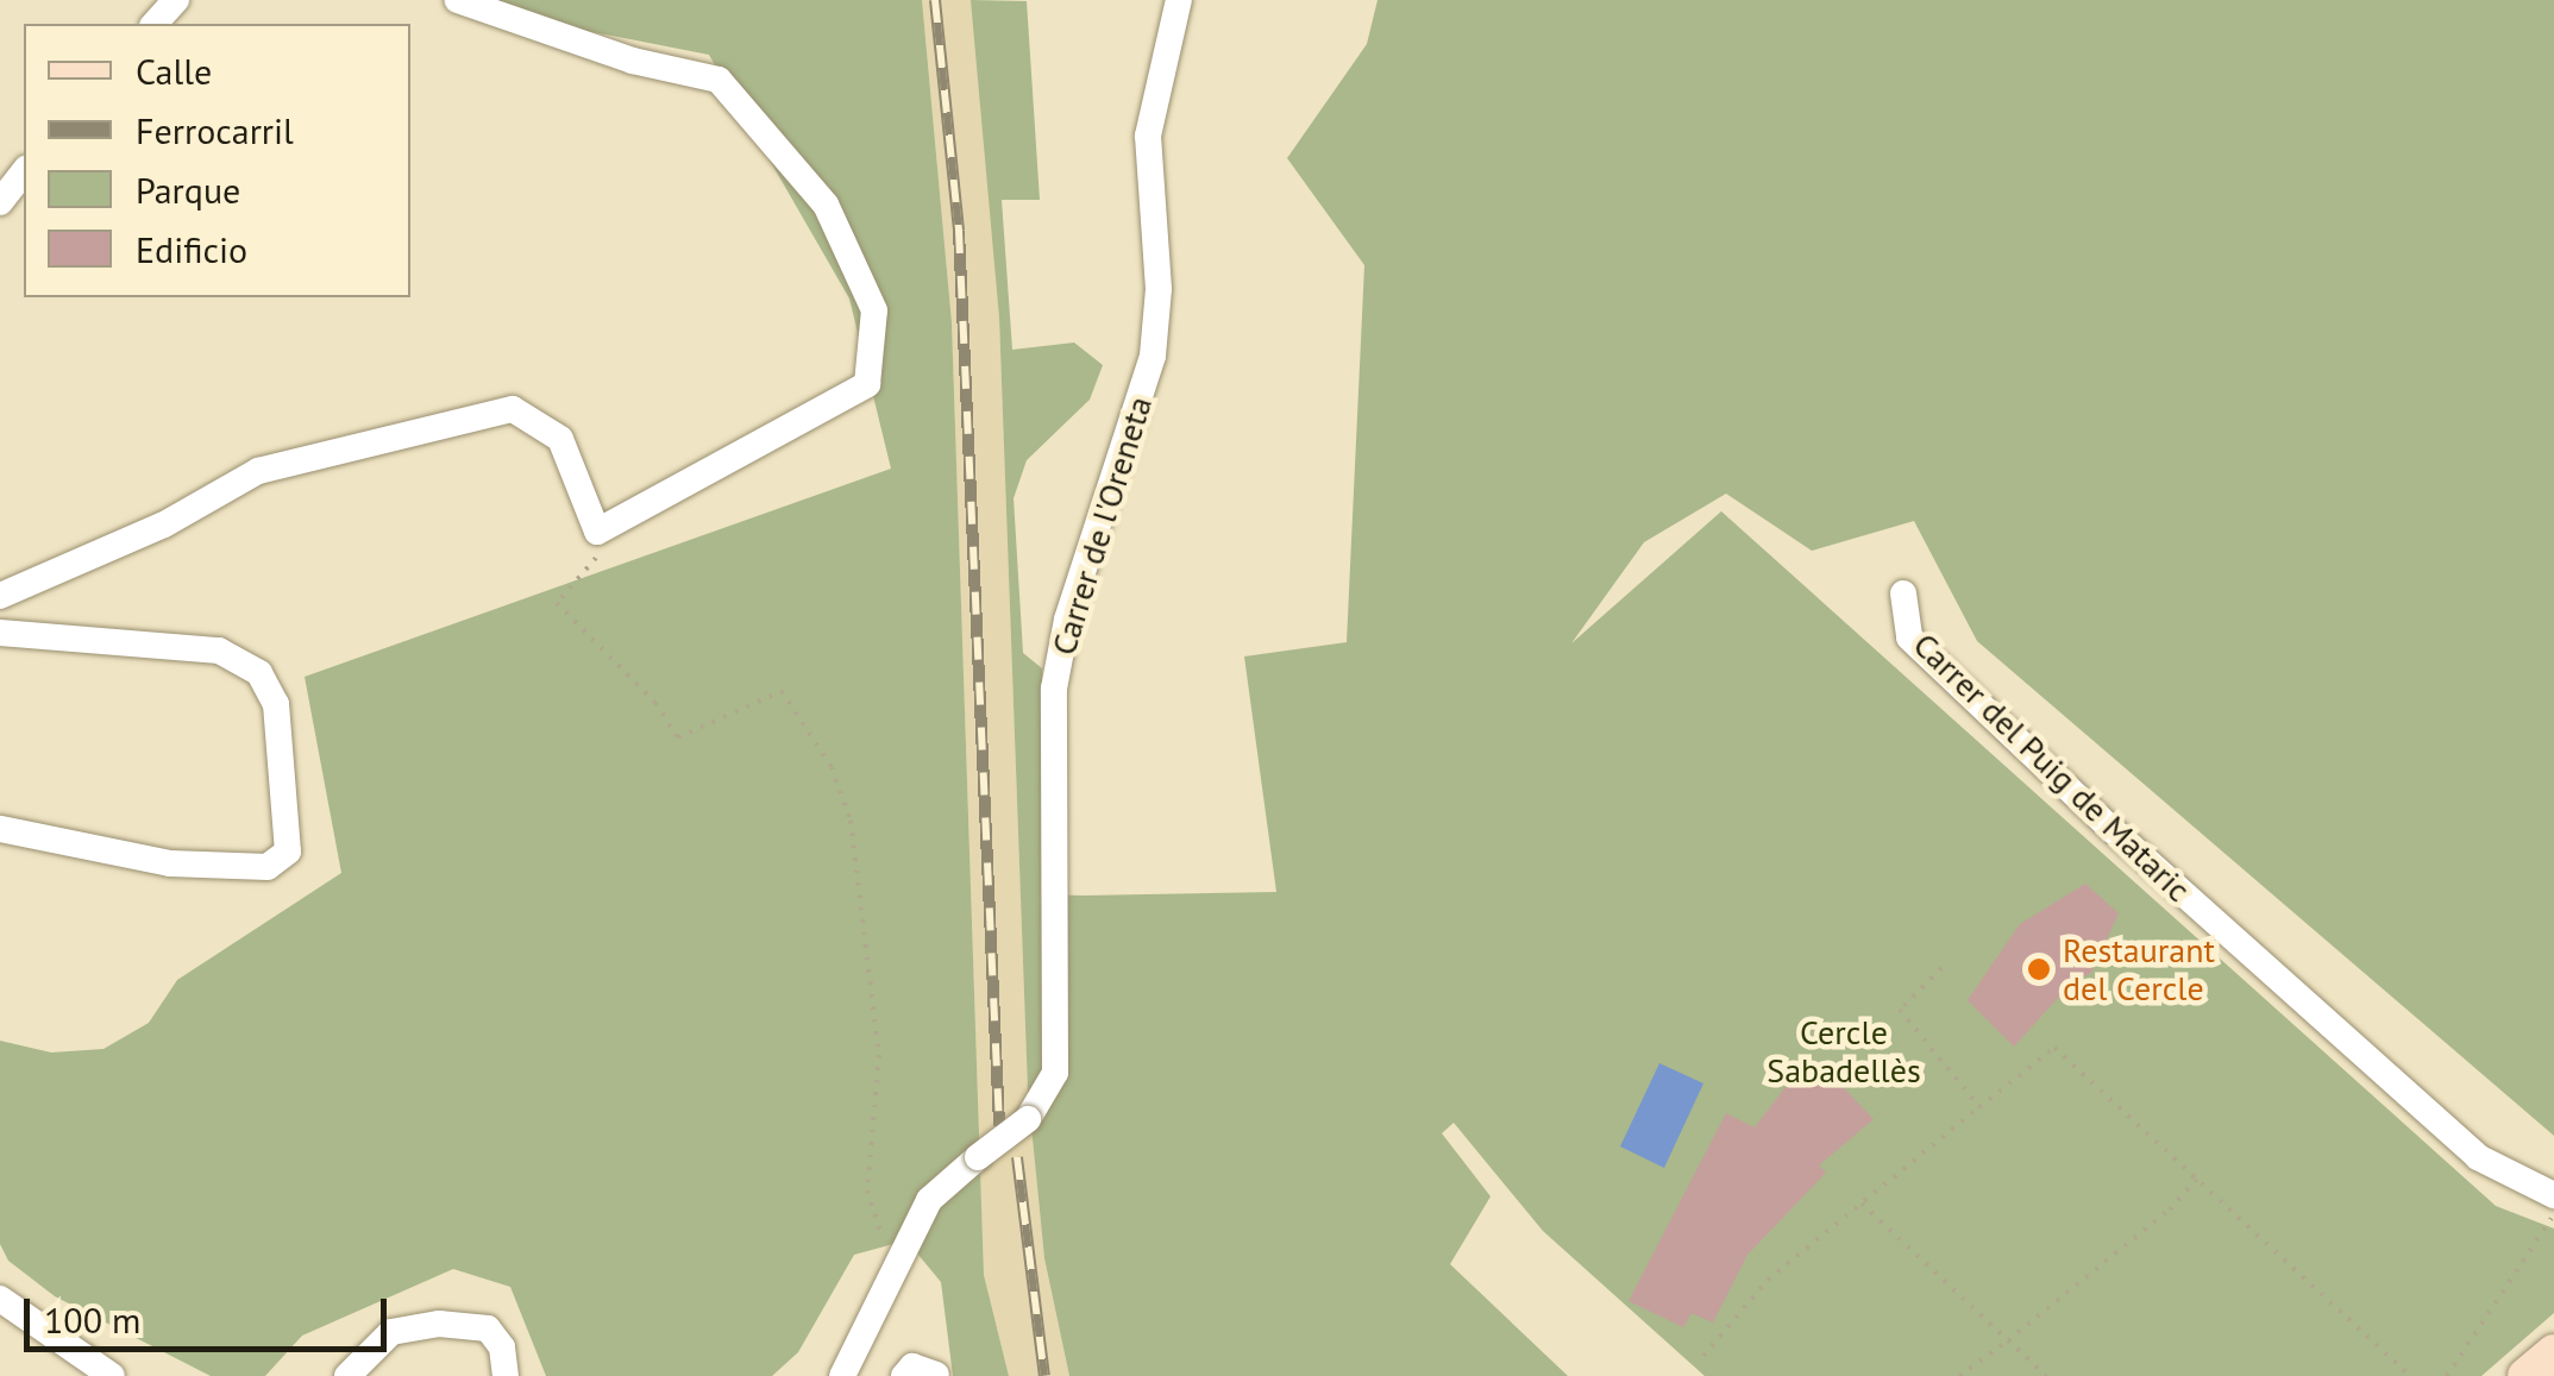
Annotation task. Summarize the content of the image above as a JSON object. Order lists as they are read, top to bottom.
{
  "streets": {
    "street": ["Carrer de l'Oreneta", "Carrer del Puig de Mataric"]
  },
  "parks": ["Cercle Sabadellès"],
  "places": ["Restaurant del Cercle"],
  "legend": [
    "Calle",
    "Ferrocarril",
    "Parque",
    "Edificio"
  ],
  "scale_bar": "100 m"
}
